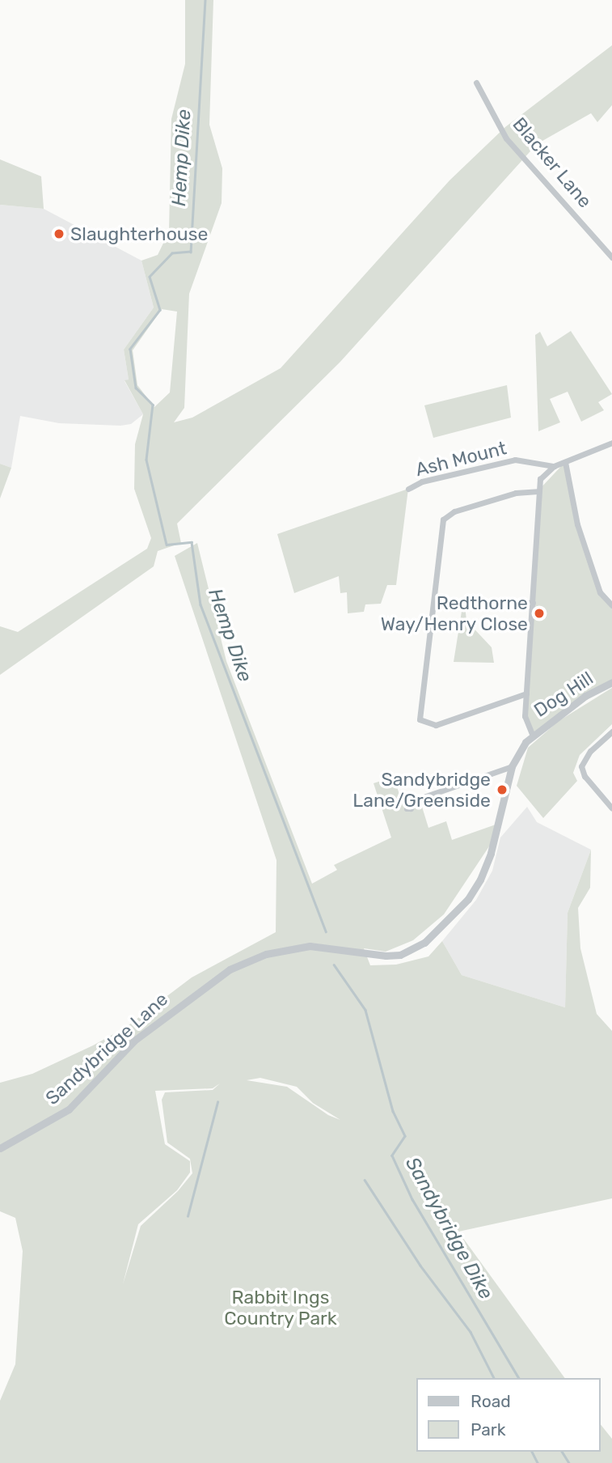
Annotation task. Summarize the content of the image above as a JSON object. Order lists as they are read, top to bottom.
{
  "streets": {
    "street": [
      "Blacker Lane",
      "Ash Mount",
      "Dog Hill",
      "Sandybridge Lane"
    ]
  },
  "crossings": [
    ["Dog Hill", "Sandybridge Lane"]
  ],
  "water": ["Hemp Dike", "Sandybridge Dike"],
  "parks": ["Rabbit Ings Country Park"],
  "places": ["Slaughterhouse", "Redthorne Way/Henry Close", "Sandybridge Lane/Greenside"],
  "legend": ["Road", "Park"]
}
